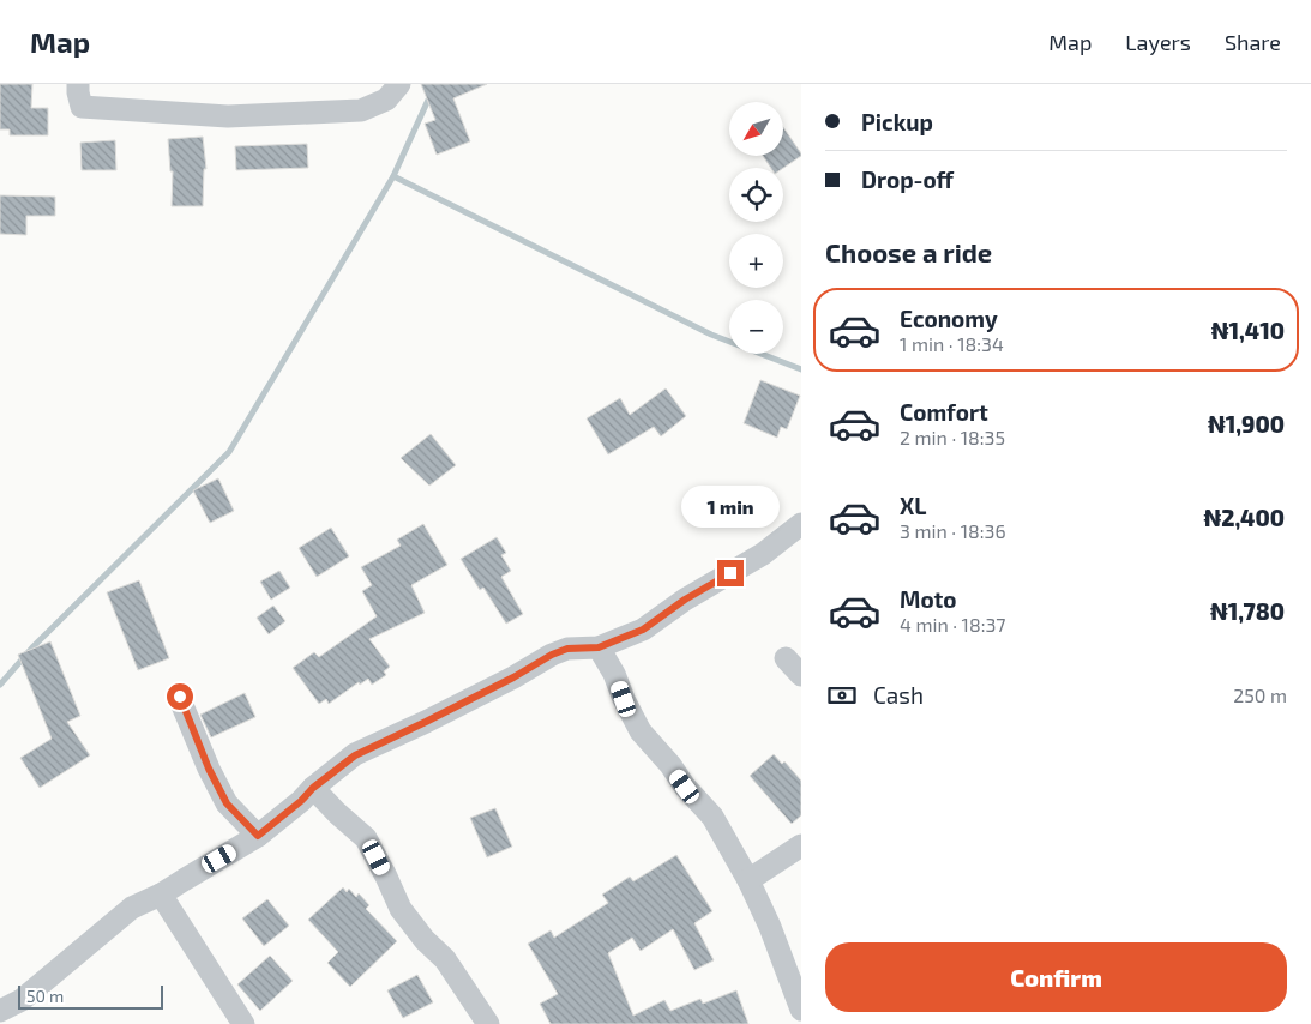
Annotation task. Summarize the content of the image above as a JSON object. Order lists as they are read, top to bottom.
{
  "scale_bar": "50 m",
  "north": "bottom left",
  "page": {
    "header": "Map",
    "nav": ["Map", "Layers", "Share"],
    "banner": ["Pickup", "Drop-off"],
    "map_buttons": ["+", "−"],
    "heading": "Choose a ride",
    "list": [
      {
        "name": "Economy",
        "note": "1 min · 18:34",
        "value": "₦1,410"
      },
      {
        "name": "Comfort",
        "note": "2 min · 18:35",
        "value": "₦1,900"
      },
      {
        "name": "XL",
        "note": "3 min · 18:36",
        "value": "₦2,400"
      },
      {
        "name": "Moto",
        "note": "4 min · 18:37",
        "value": "₦1,780"
      }
    ],
    "bubble": "1 min",
    "pay": ["Cash", "250 m"],
    "buttons": "Confirm",
    "scale": "50 m"
  }
}
